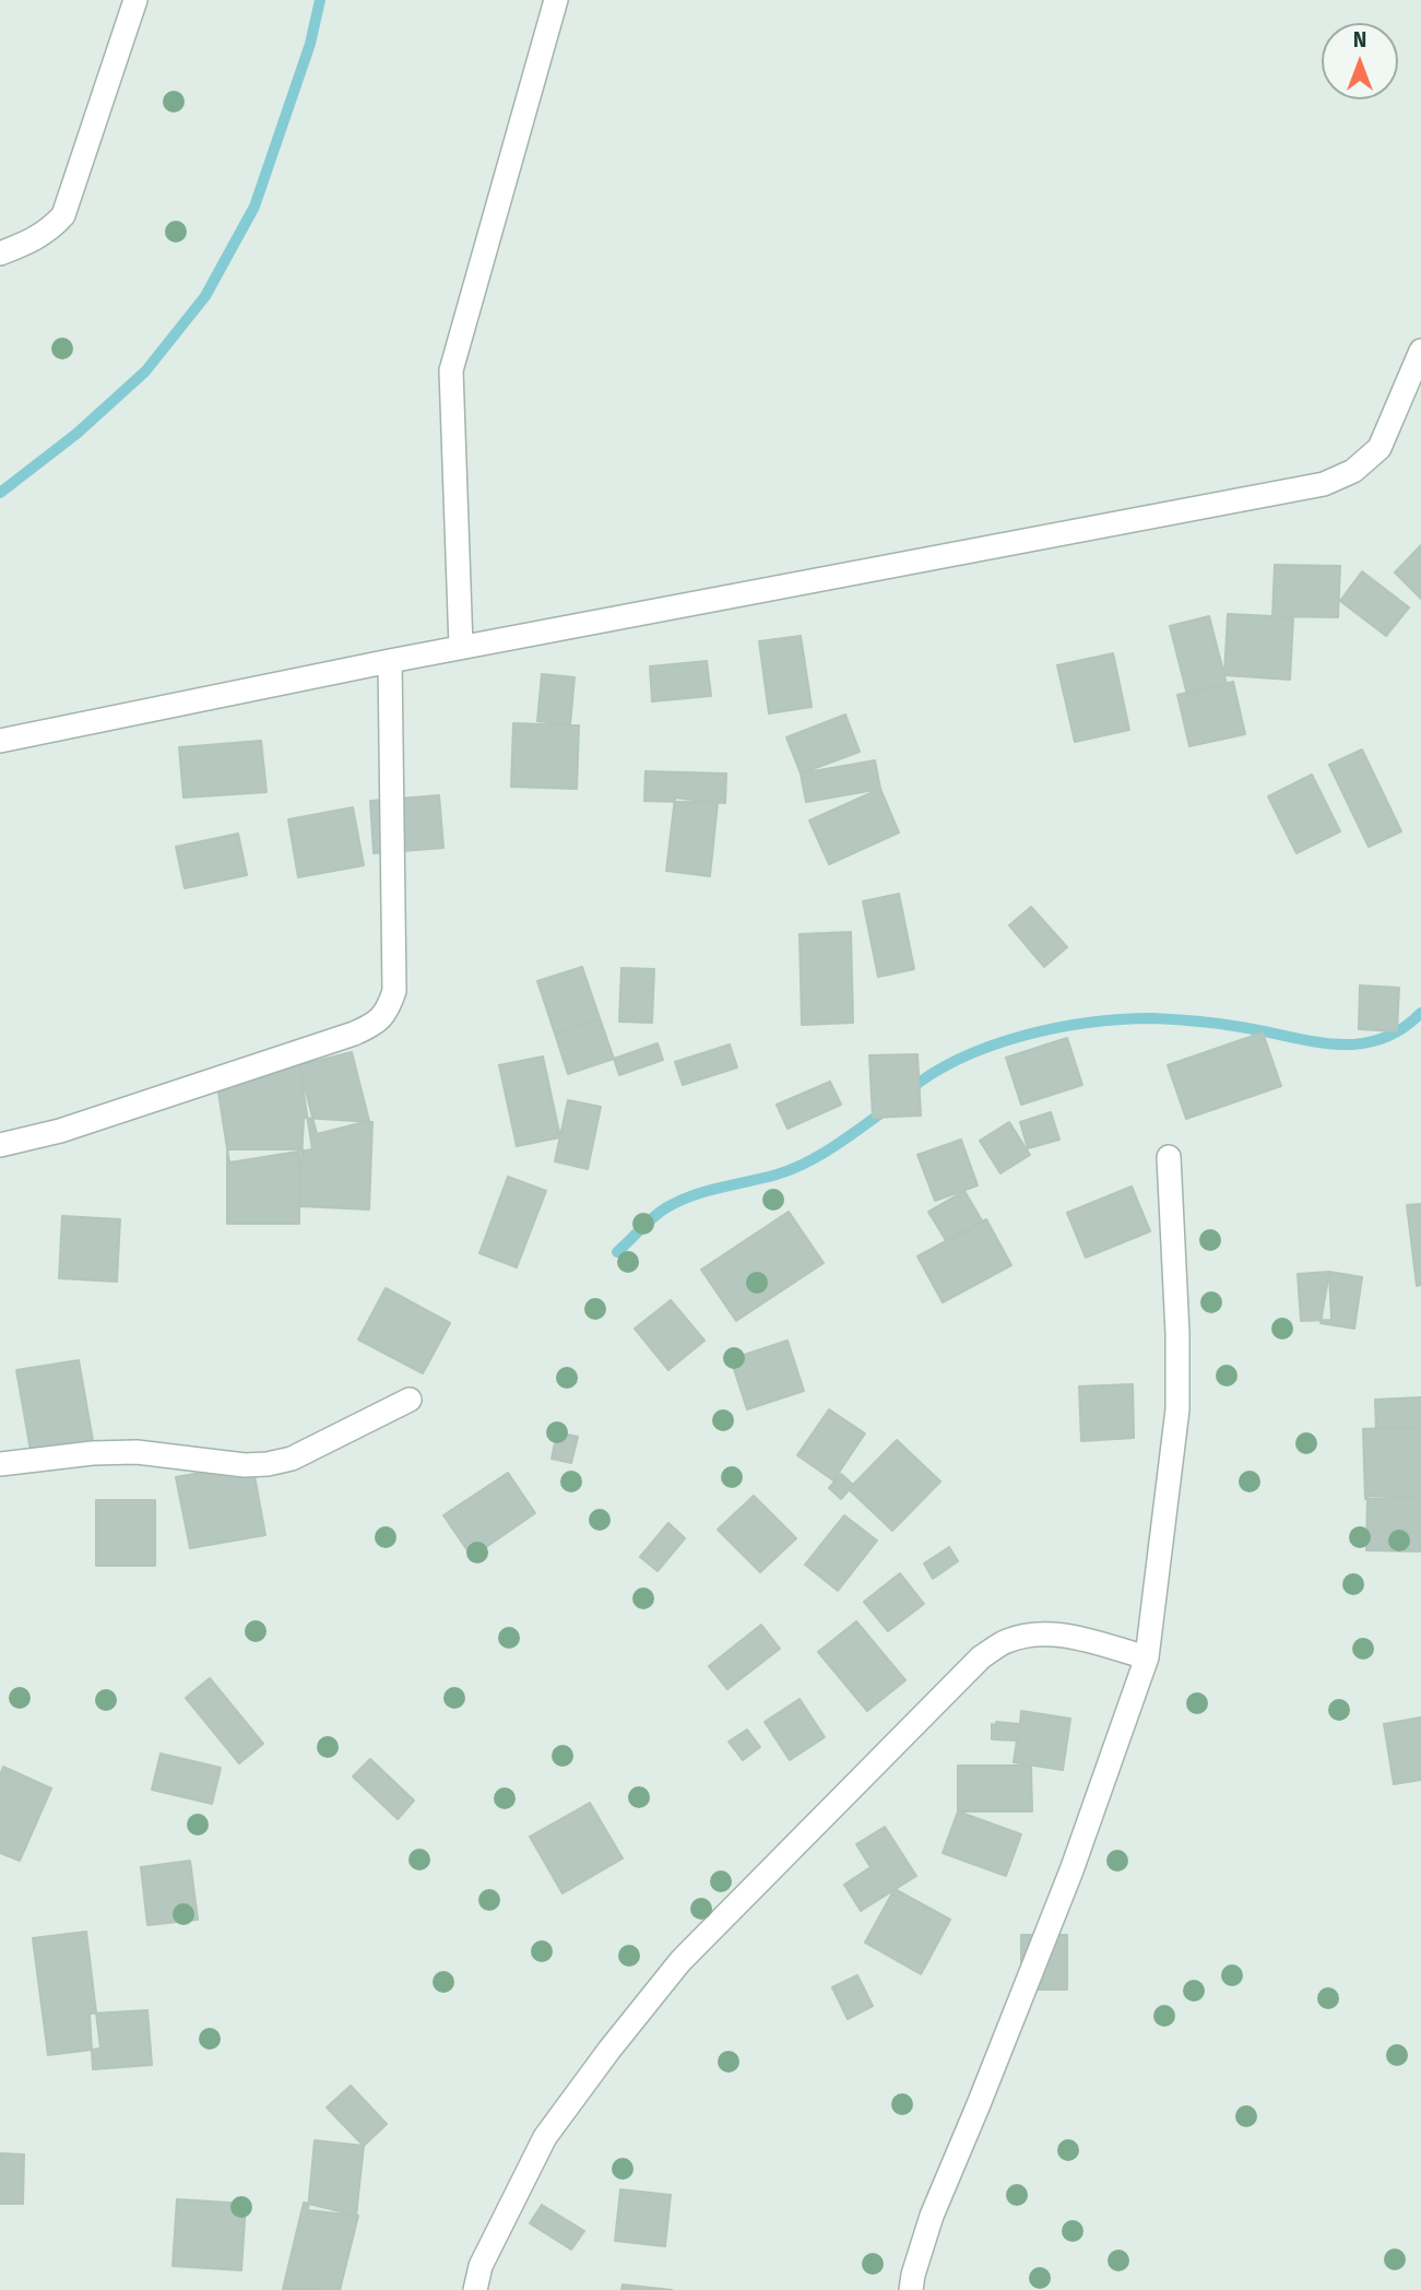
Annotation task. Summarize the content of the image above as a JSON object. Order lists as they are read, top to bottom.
{
  "north": "top"
}
